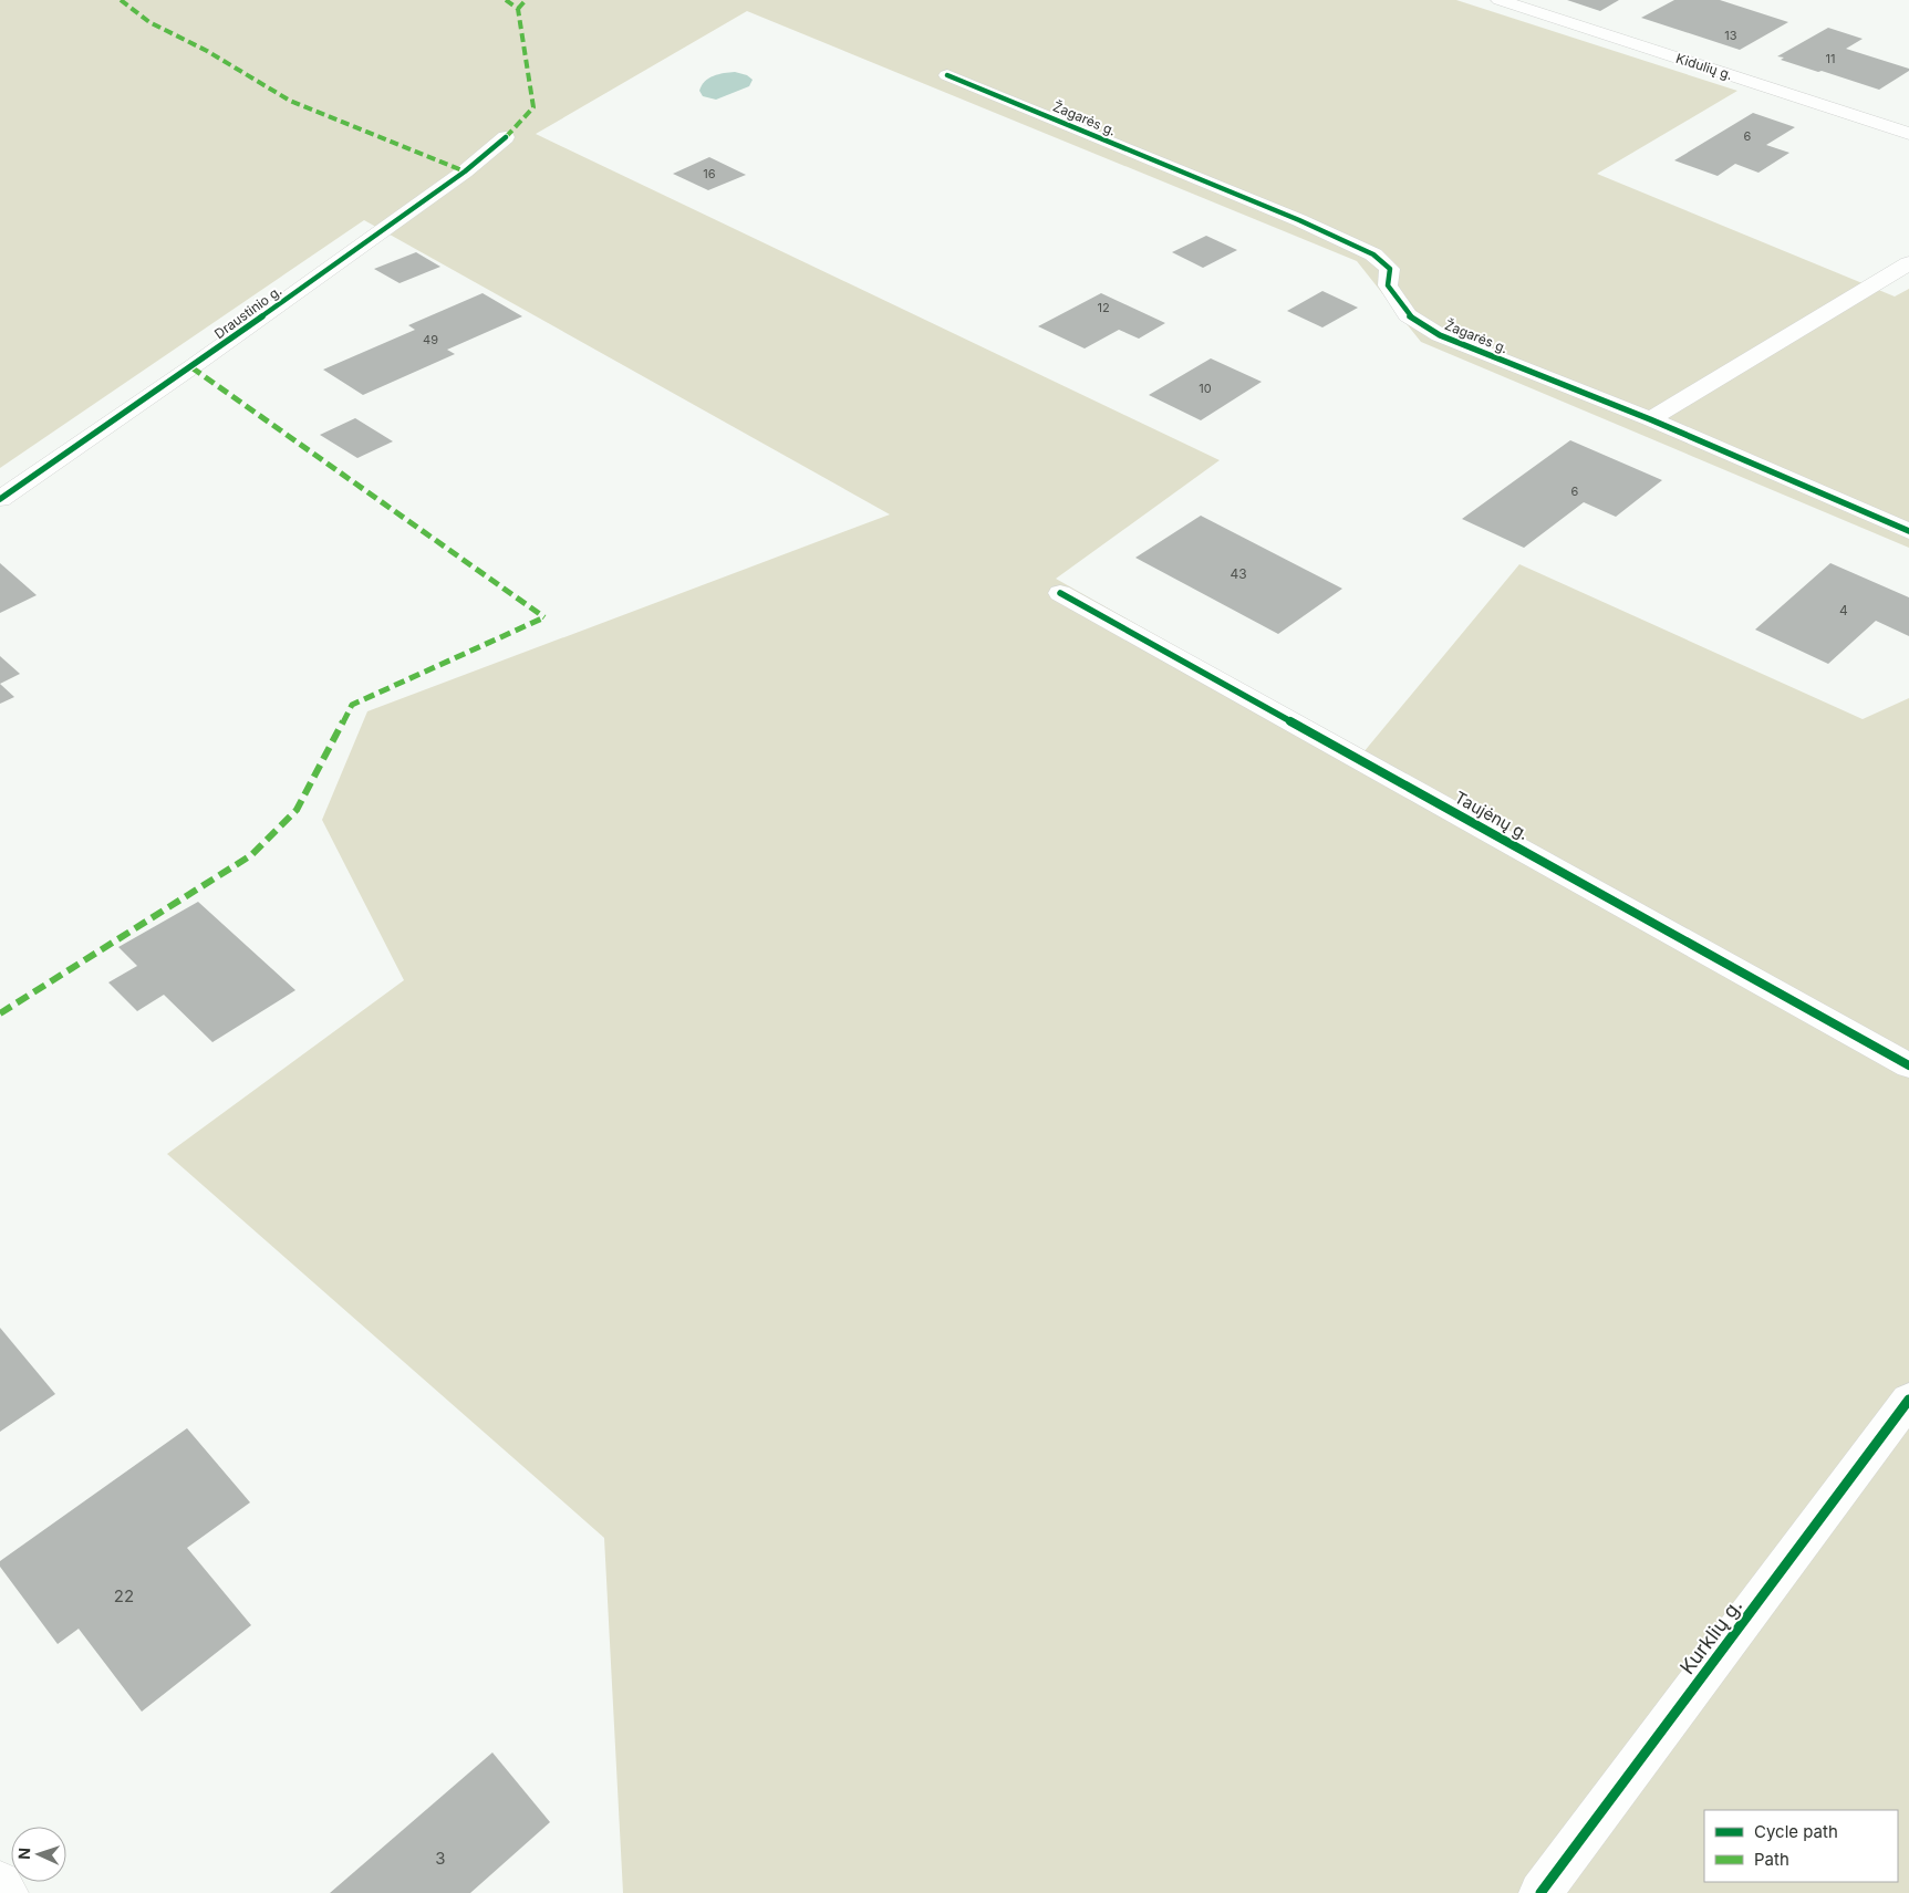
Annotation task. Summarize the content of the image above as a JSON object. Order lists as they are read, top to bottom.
{
  "streets": {
    "street": [
      "Kidulių g.",
      "Žagarės g.",
      "Draustinio g.",
      "Taujėnų g.",
      "Kurklių g."
    ]
  },
  "house_numbers": [
    "13",
    "11",
    "6",
    "16",
    "12",
    "49",
    "10",
    "6",
    "43",
    "4",
    "22",
    "3"
  ],
  "legend": ["Cycle path", "Path"],
  "north": "left"
}
